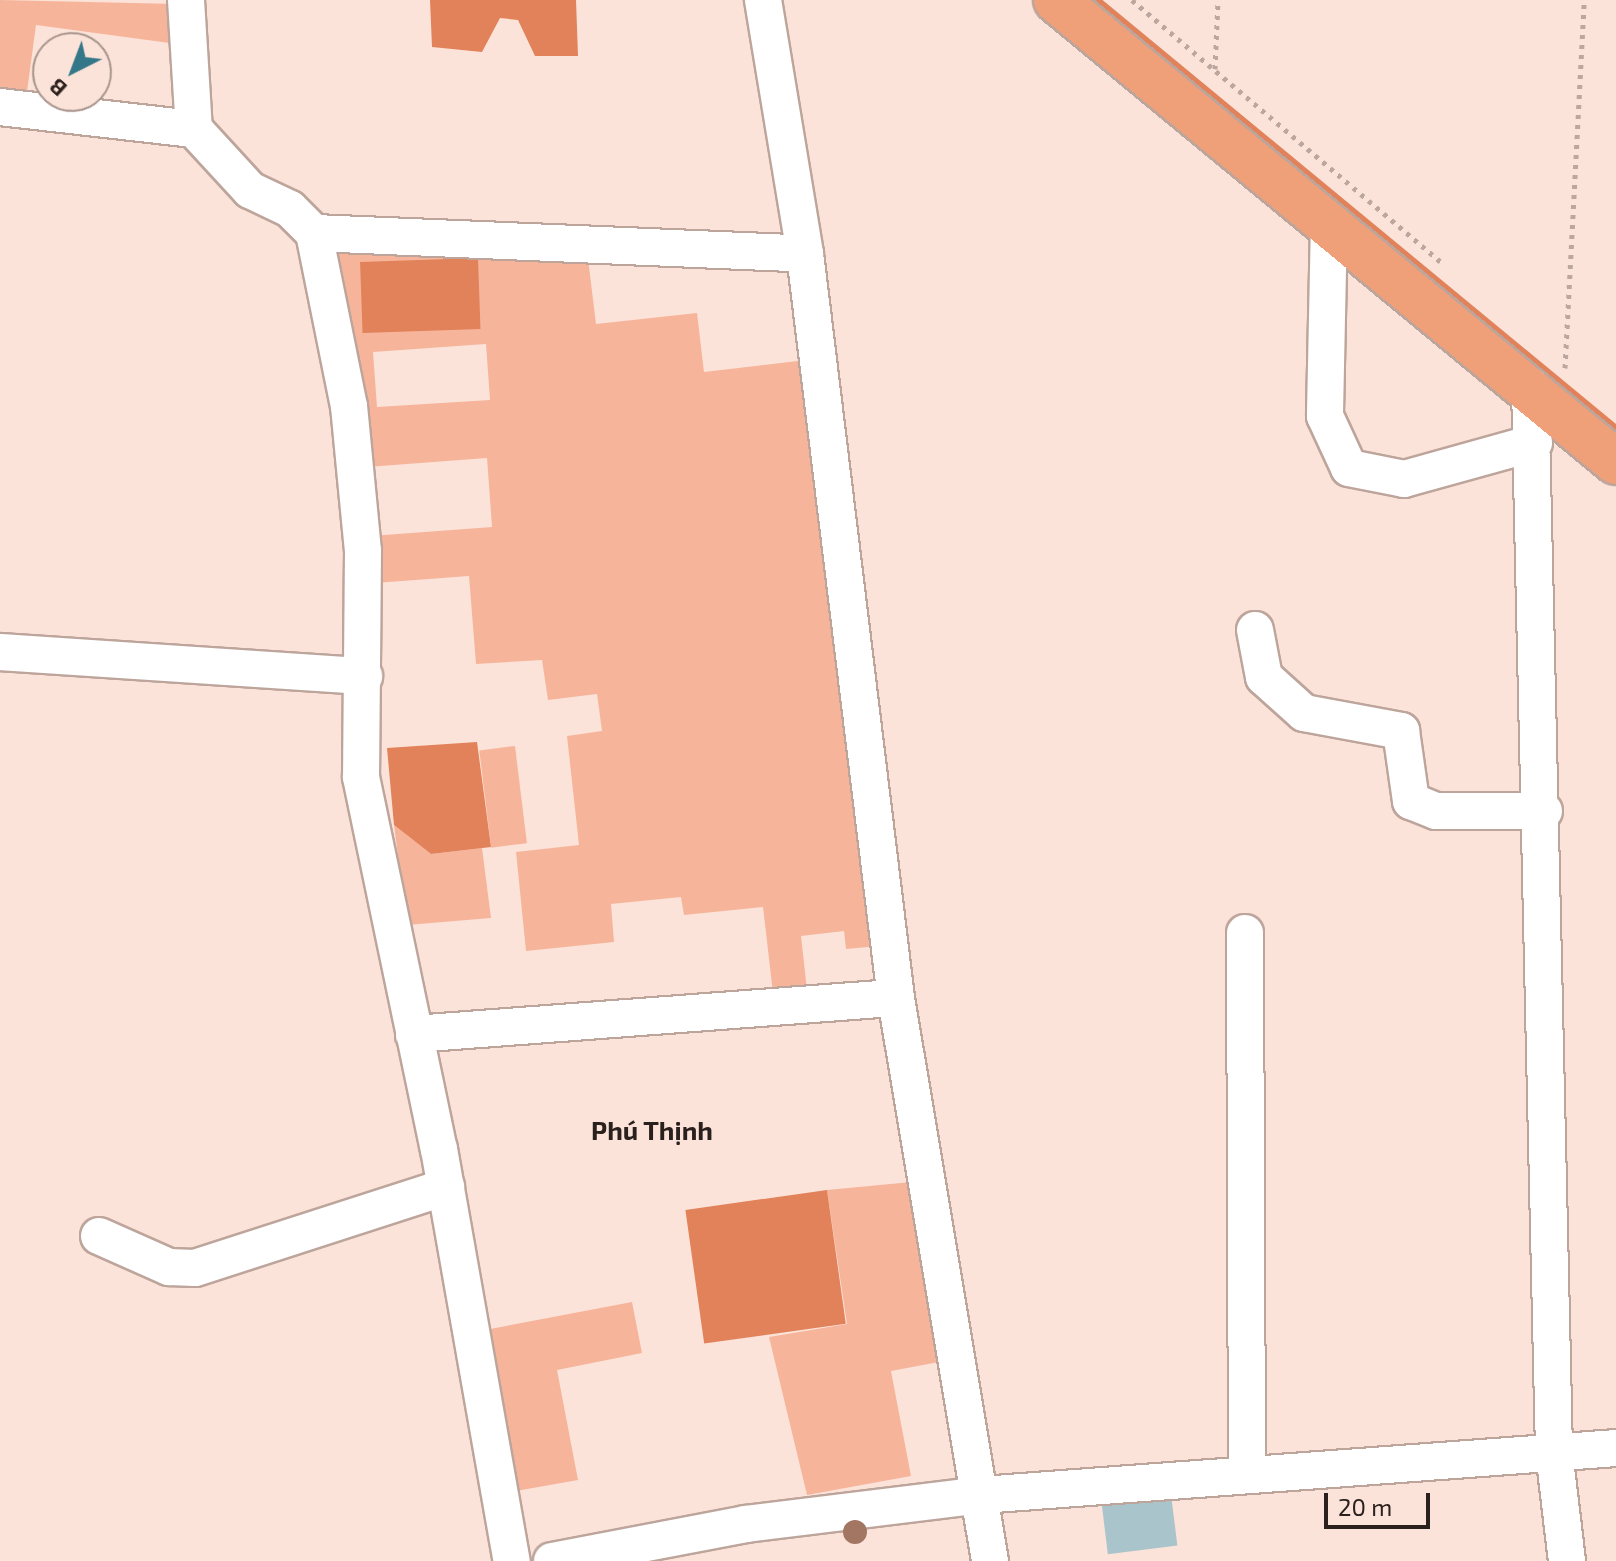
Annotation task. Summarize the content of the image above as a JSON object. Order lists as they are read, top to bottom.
{
  "districts": ["Phú Thịnh"],
  "scale_bar": "20 m",
  "north": "bottom left"
}
